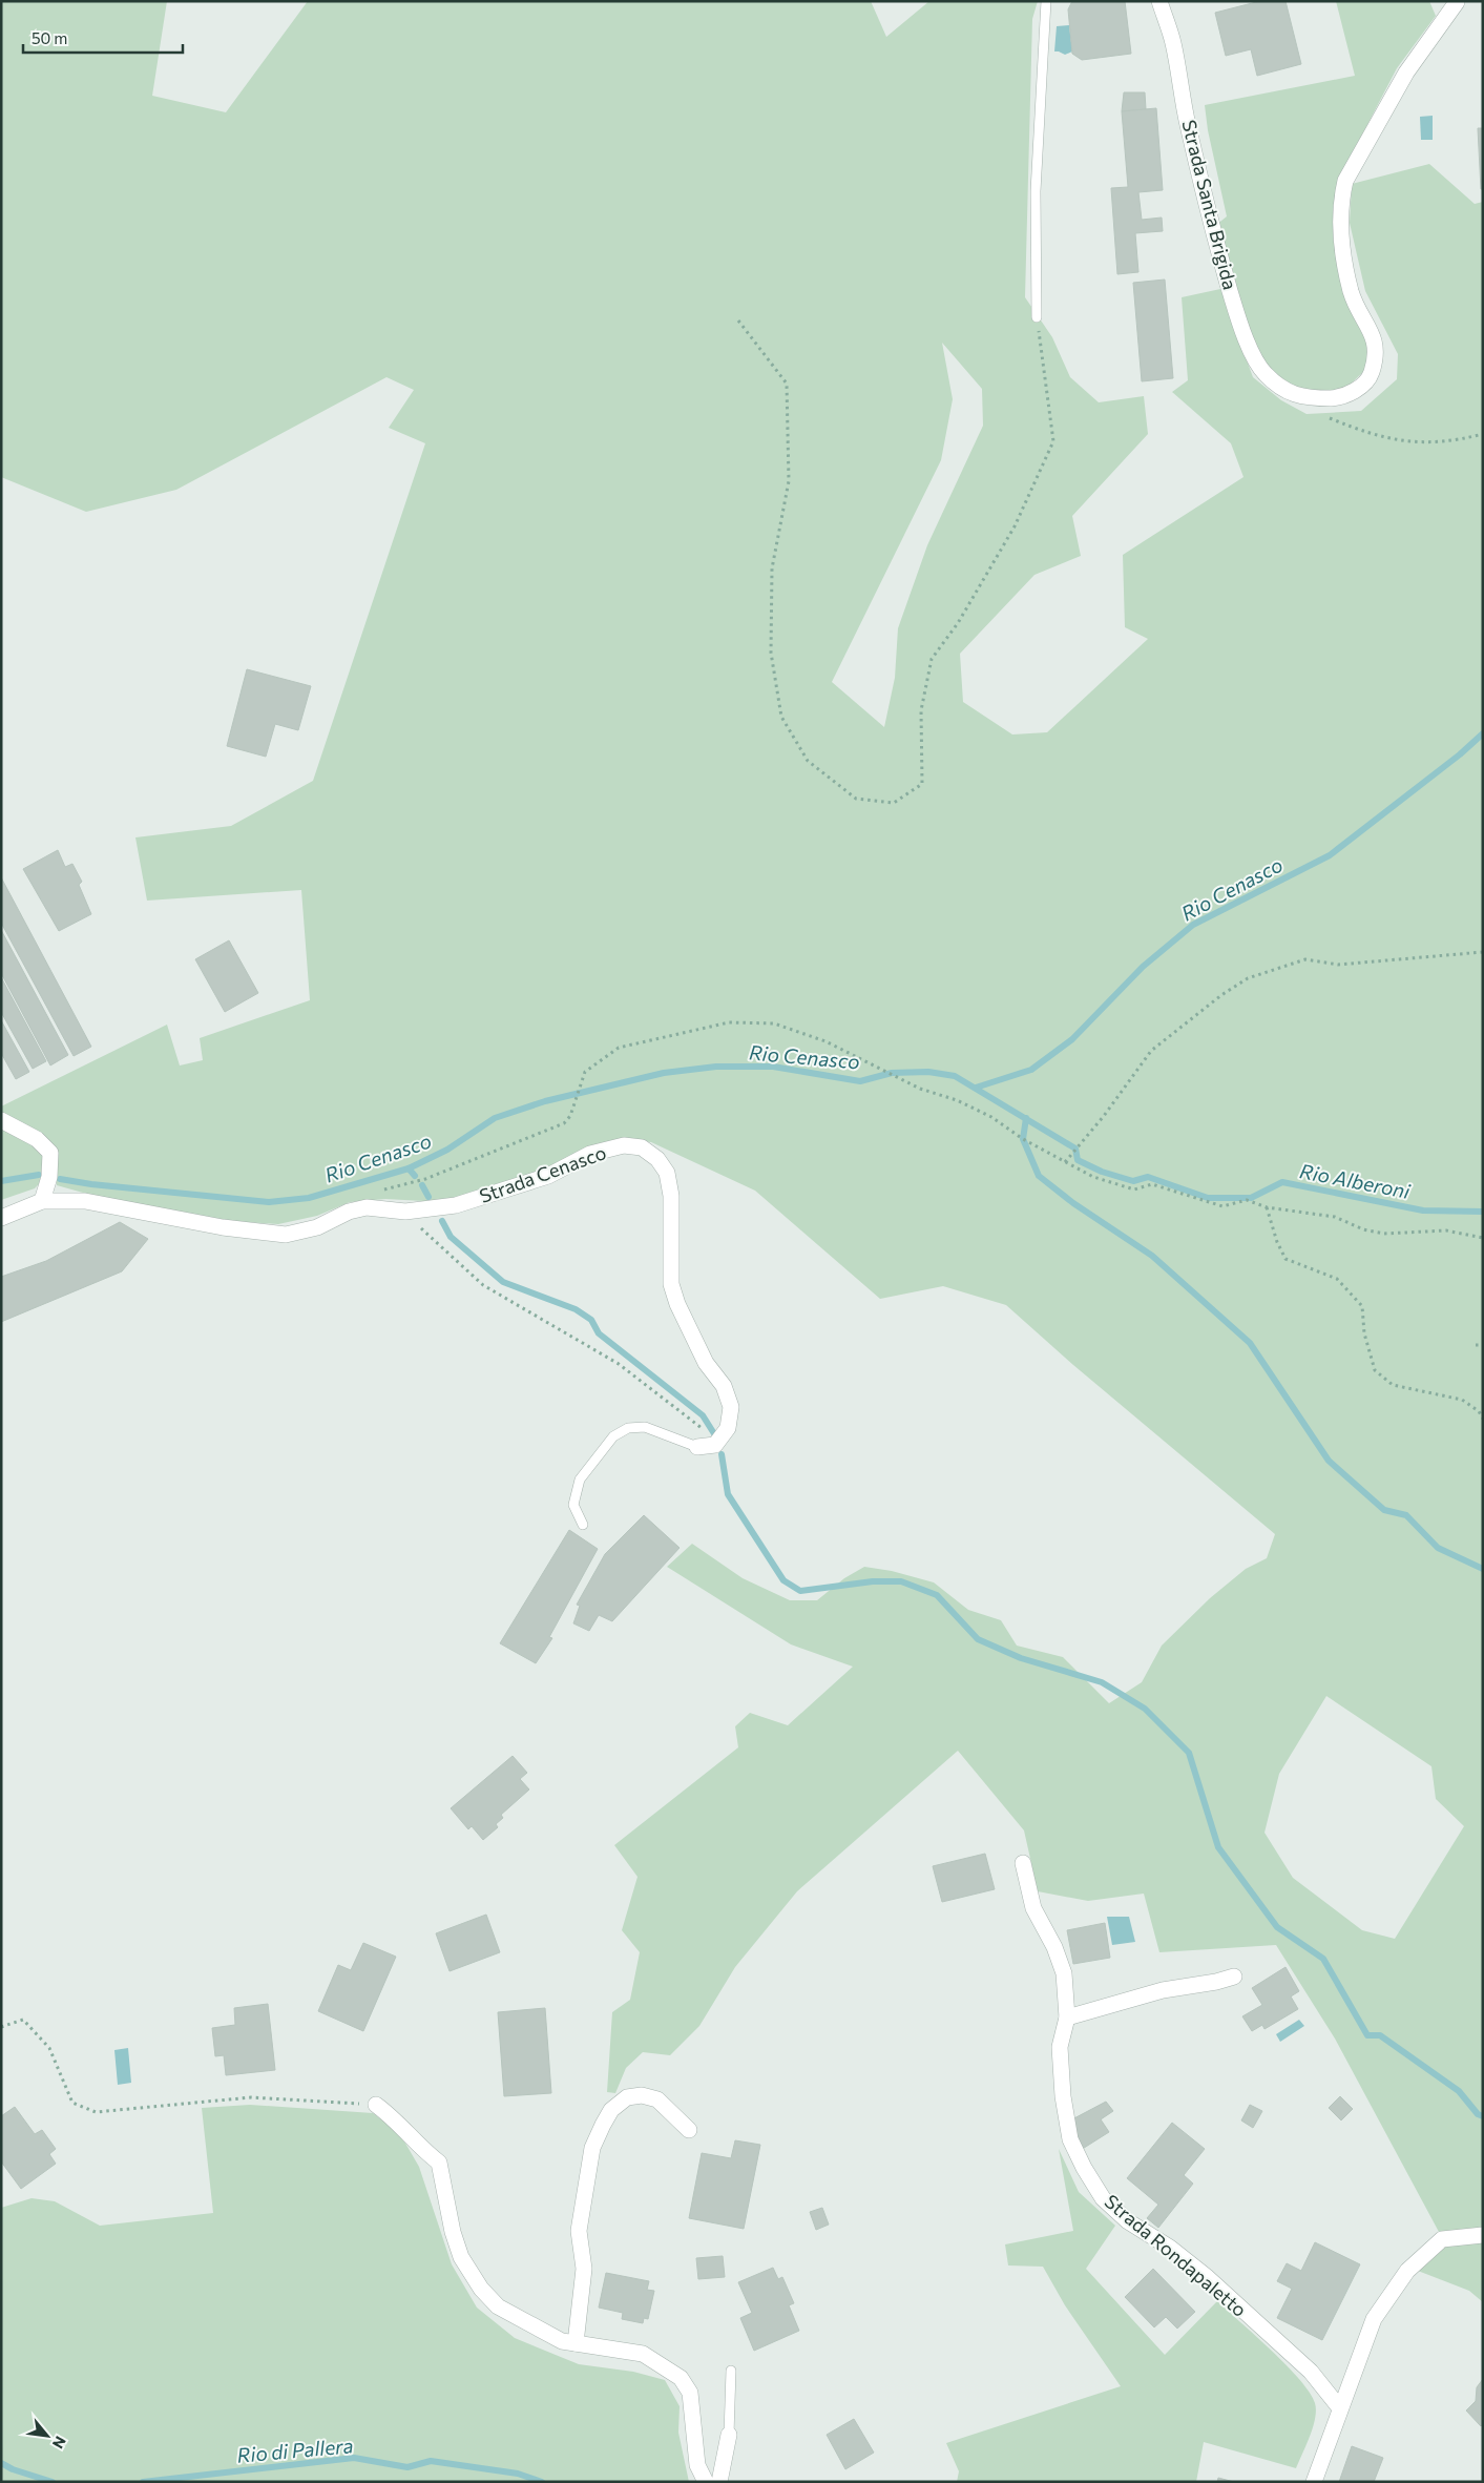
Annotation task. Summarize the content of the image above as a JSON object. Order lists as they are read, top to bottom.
{
  "streets": {
    "street": ["Strada Santa Brigida", "Strada Cenasco", "Strada Rondapaletto"]
  },
  "water": ["Rio Cenasco", "Rio Alberoni", "Rio di Pallera"],
  "scale_bar": "50 m",
  "north": "bottom right"
}
